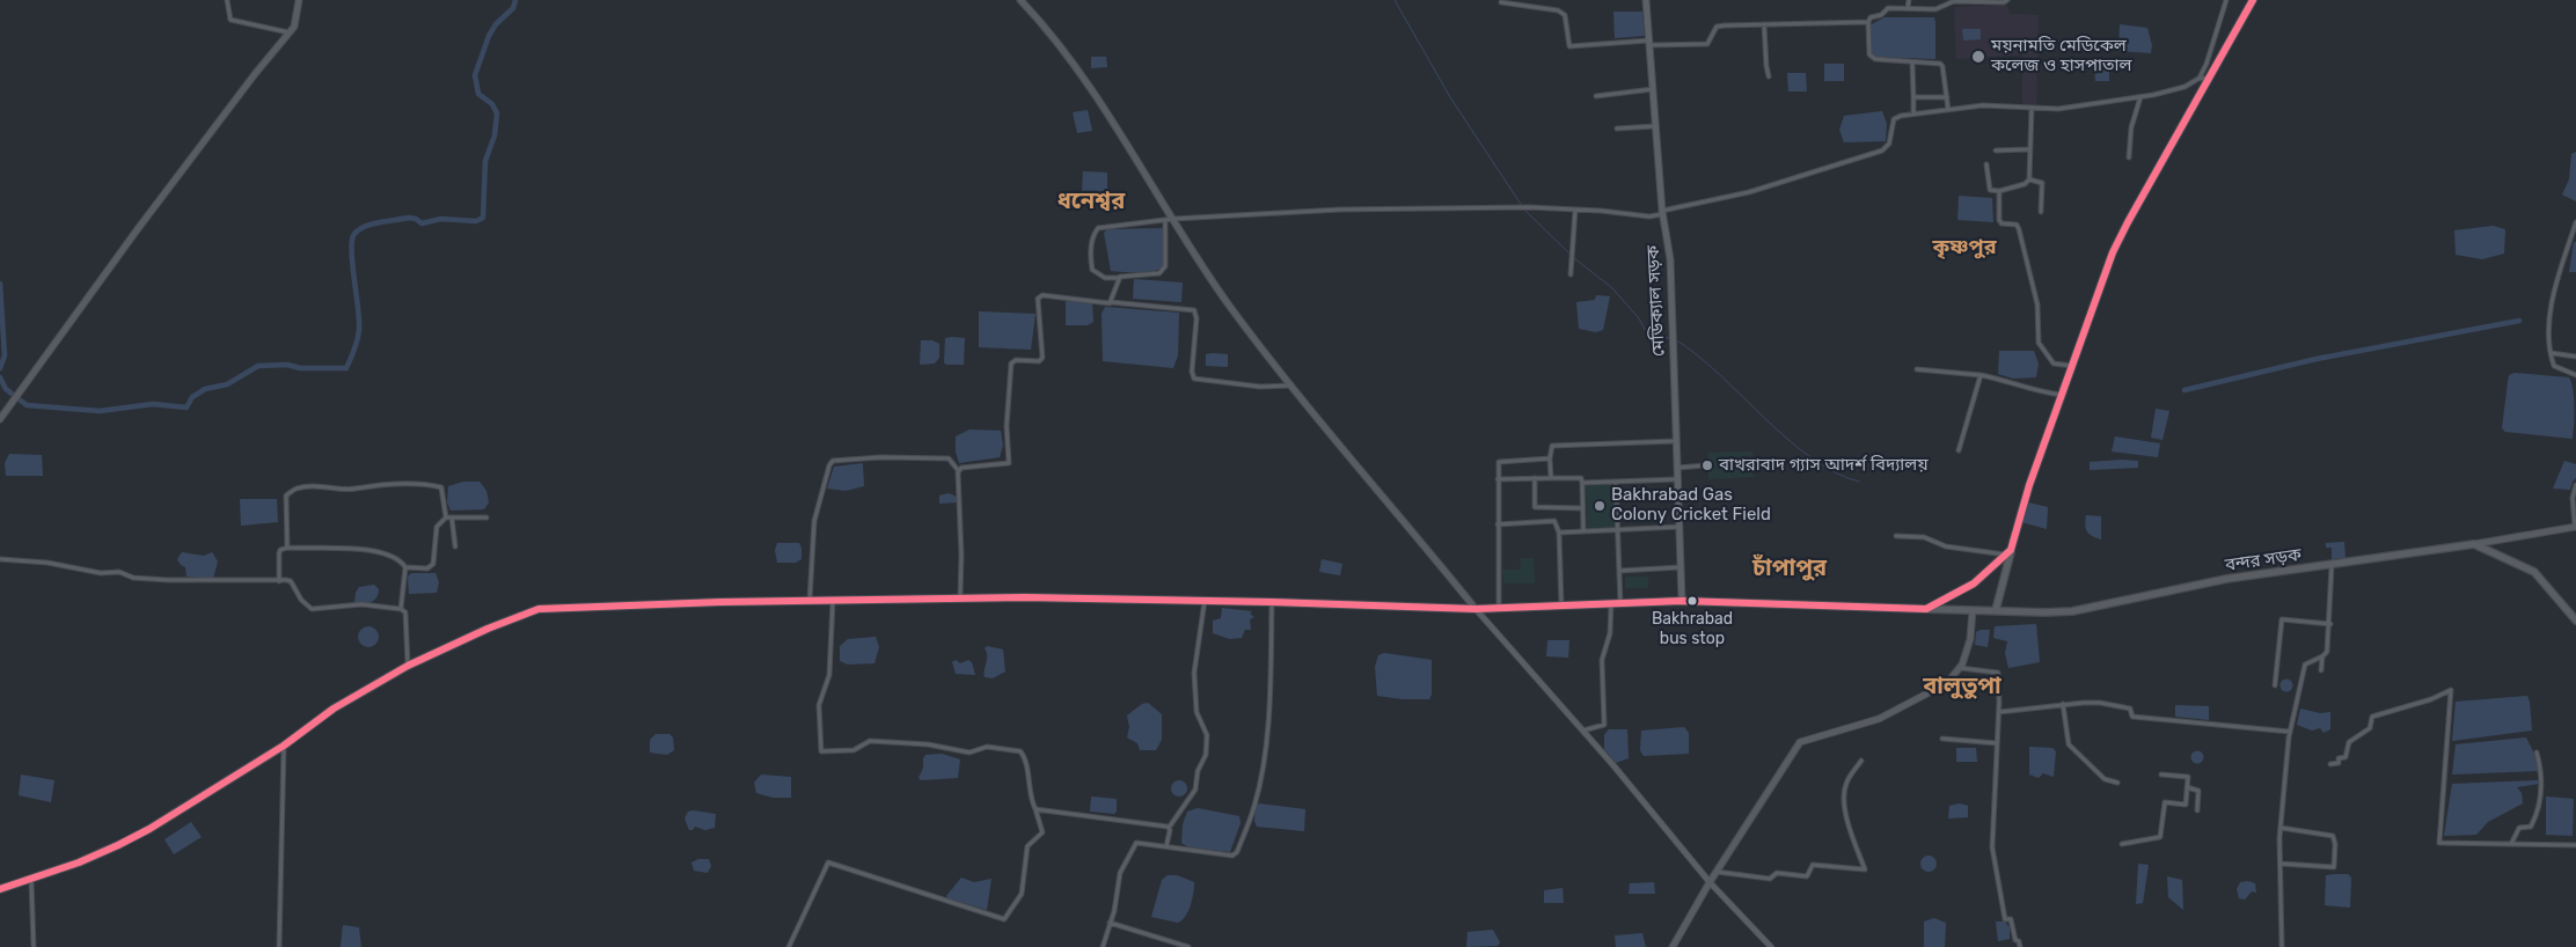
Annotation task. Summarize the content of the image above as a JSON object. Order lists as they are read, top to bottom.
{
  "streets": {
    "highway": ["বন্দর সড়ক"],
    "main road": ["মেডিক্যাল সড়ক"]
  },
  "crossings": [
    ["মেডিক্যাল সড়ক", "বন্দর সড়ক"]
  ],
  "districts": [
    "ধনেশ্বর",
    "কৃষ্ণপুর",
    "চাঁপাপুর",
    "বালুতুপা"
  ],
  "places": [
    "ময়নামতি মেডিকেল কলেজ ও হাসপাতাল",
    "বাখরাবাদ গ্যাস আদর্শ বিদ্যালয়",
    "Bakhrabad Gas Colony Cricket Field",
    "Bakhrabad bus stop"
  ]
}
